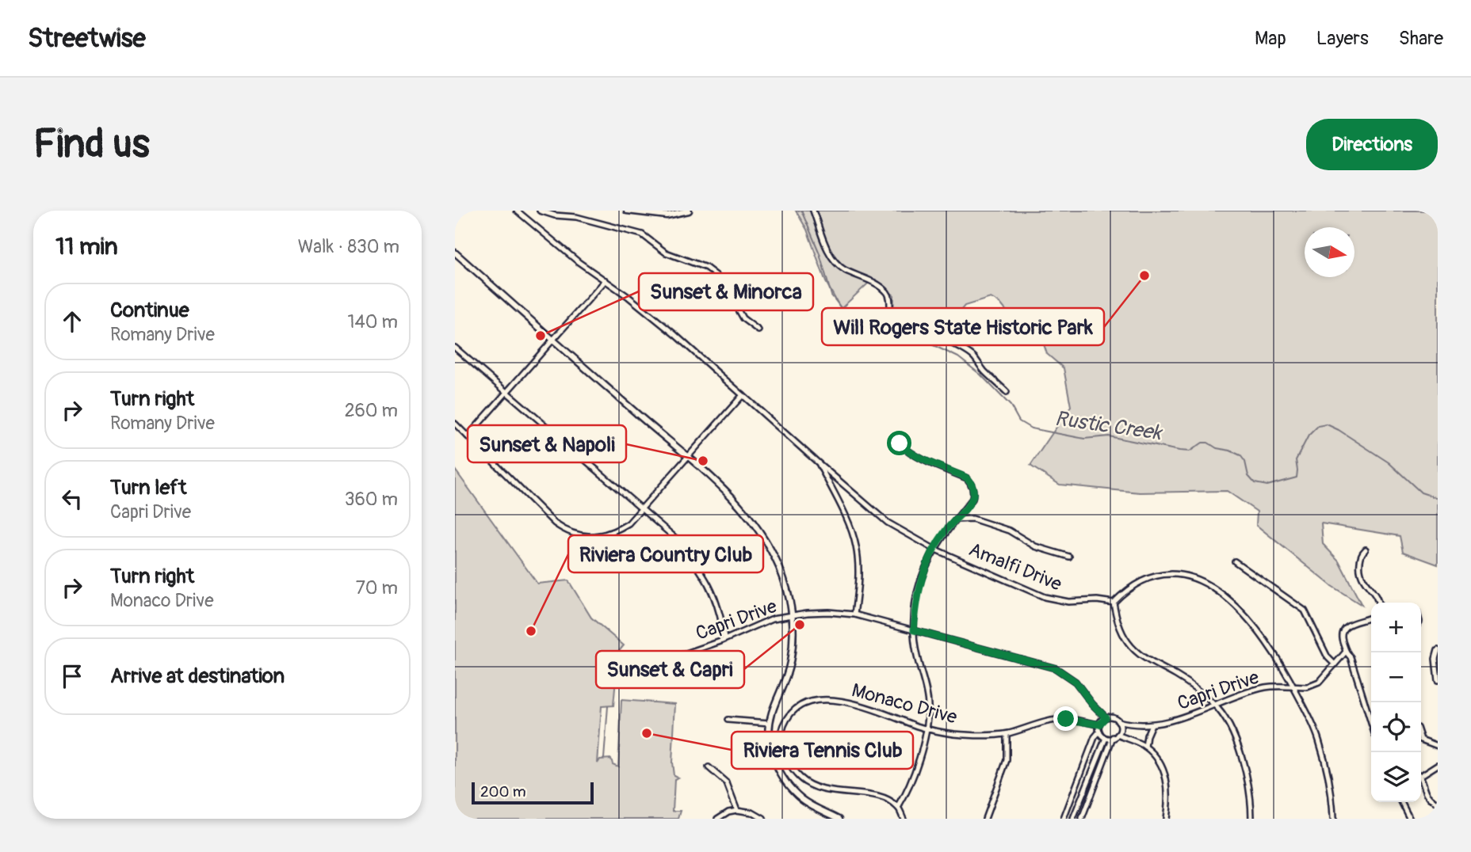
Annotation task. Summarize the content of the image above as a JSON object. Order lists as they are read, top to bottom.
{
  "streets": {
    "street": ["Amalfi Drive", "Capri Drive", "Monaco Drive"]
  },
  "crossings": [
    ["Capri Drive", "Monaco Drive"]
  ],
  "water": ["Rustic Creek"],
  "places": [
    "Will Rogers State Historic Park",
    "Sunset & Minorca",
    "Sunset & Napoli",
    "Sunset & Capri",
    "Riviera Country Club",
    "Riviera Tennis Club"
  ],
  "scale_bar": "200 m",
  "north": "right",
  "page": {
    "header": "Streetwise",
    "nav": ["Map", "Layers", "Share"],
    "buttons": "Directions",
    "title": "Find us",
    "heading": ["11 min", "Walk · 830 m"],
    "list": [
      ["Continue", "Romany Drive", "140 m"],
      ["Turn right", "Romany Drive", "260 m"],
      ["Turn left", "Capri Drive", "360 m"],
      ["Turn right", "Monaco Drive", "70 m"],
      "Arrive at destination"
    ],
    "map_buttons": ["+", "−"],
    "scale": "200 m"
  }
}
